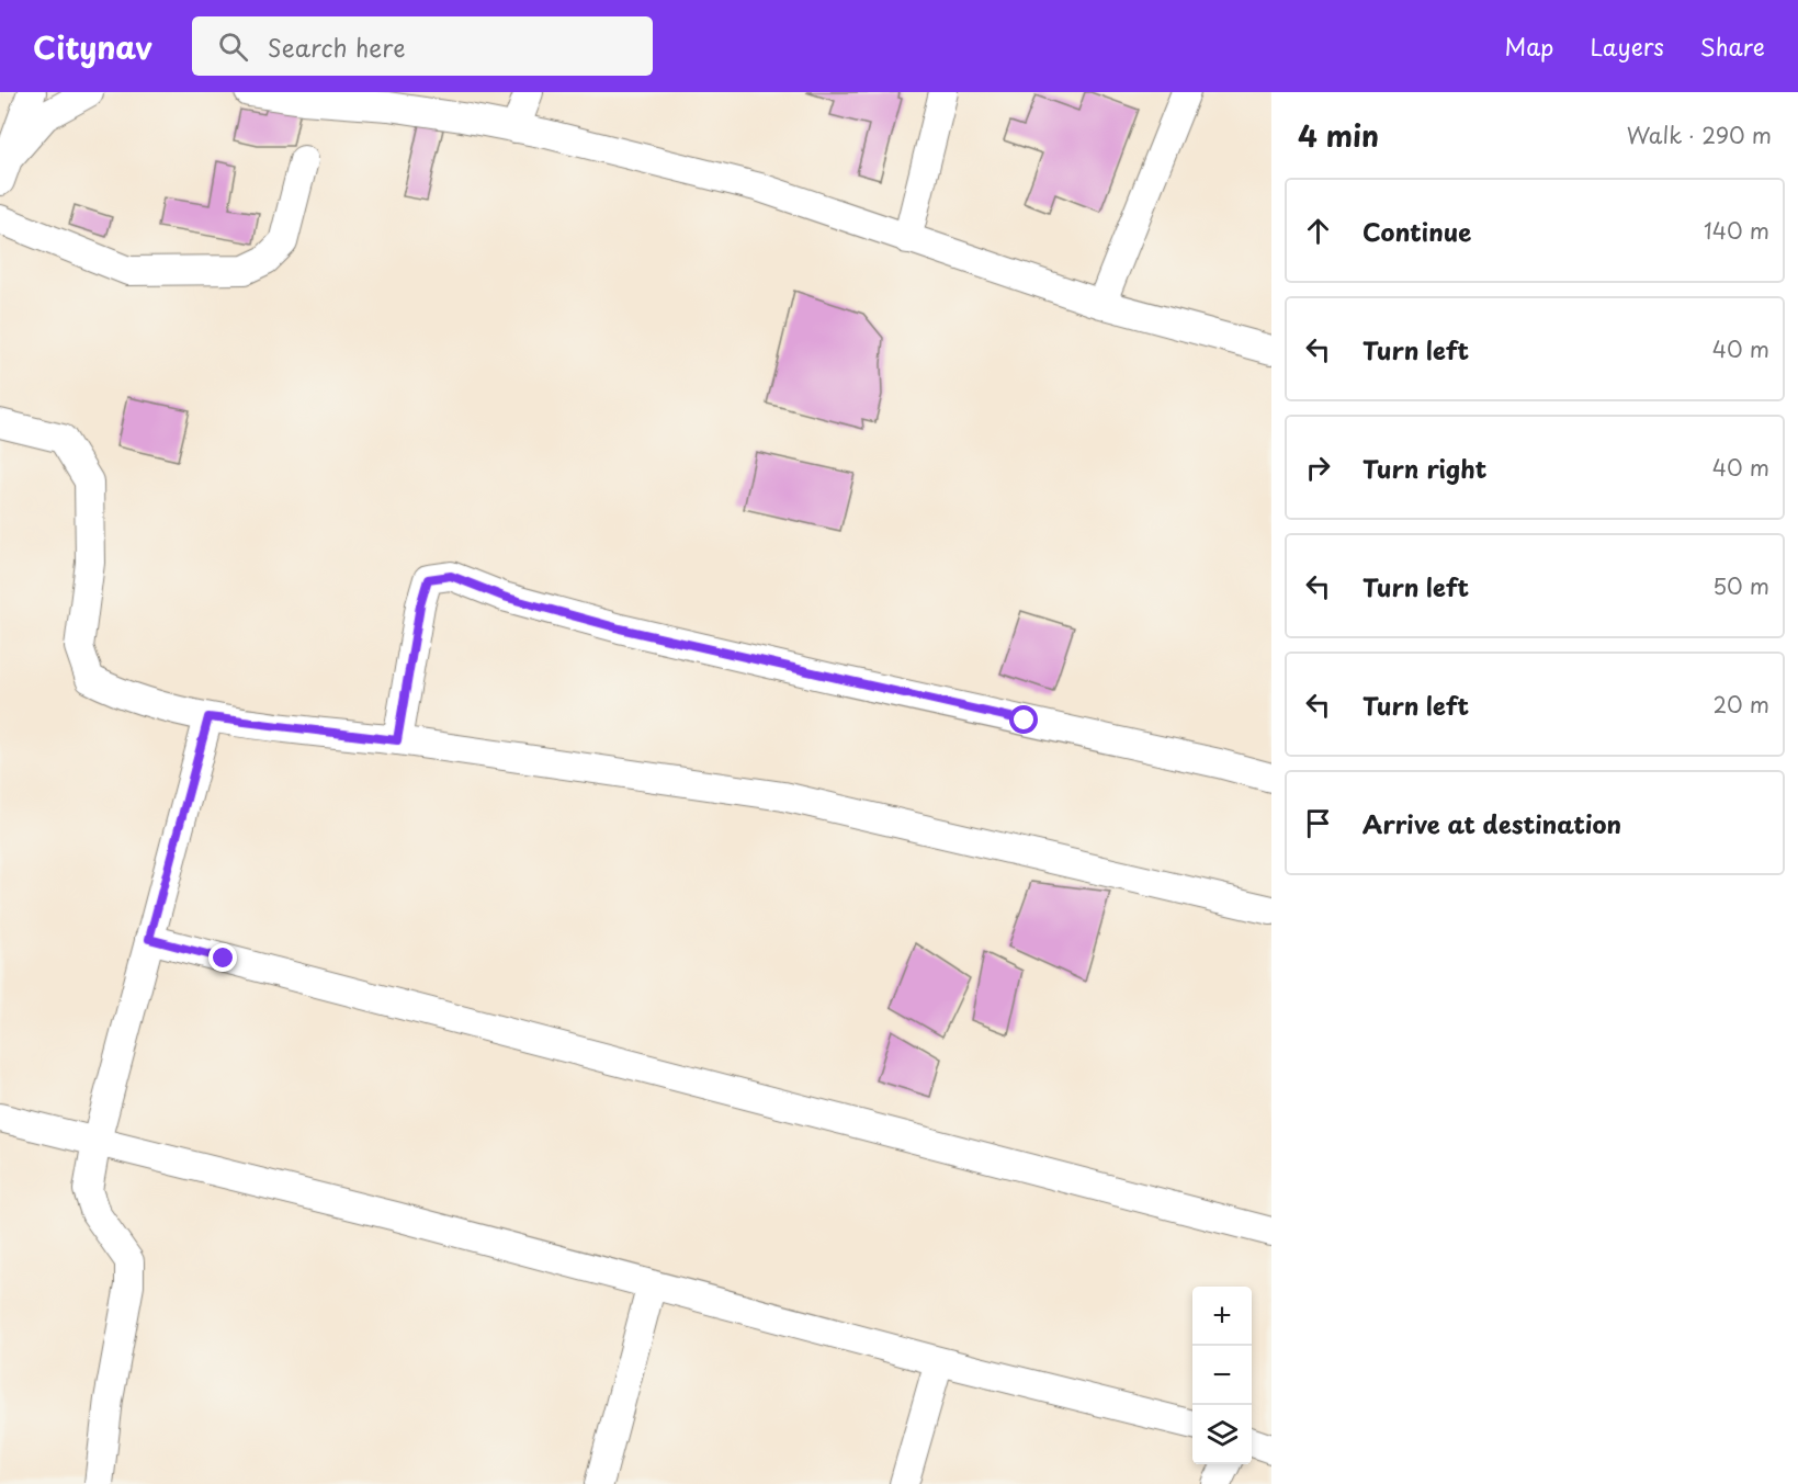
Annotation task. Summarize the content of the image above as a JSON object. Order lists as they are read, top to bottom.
{
  "page": {
    "header": "Citynav",
    "search": "Search here",
    "nav": ["Map", "Layers", "Share"],
    "heading": ["4 min", "Walk · 290 m"],
    "list": [
      ["Continue", "140 m"],
      ["Turn left", "40 m"],
      ["Turn right", "40 m"],
      ["Turn left", "50 m"],
      ["Turn left", "20 m"],
      "Arrive at destination"
    ],
    "map_buttons": ["+", "−"]
  }
}
